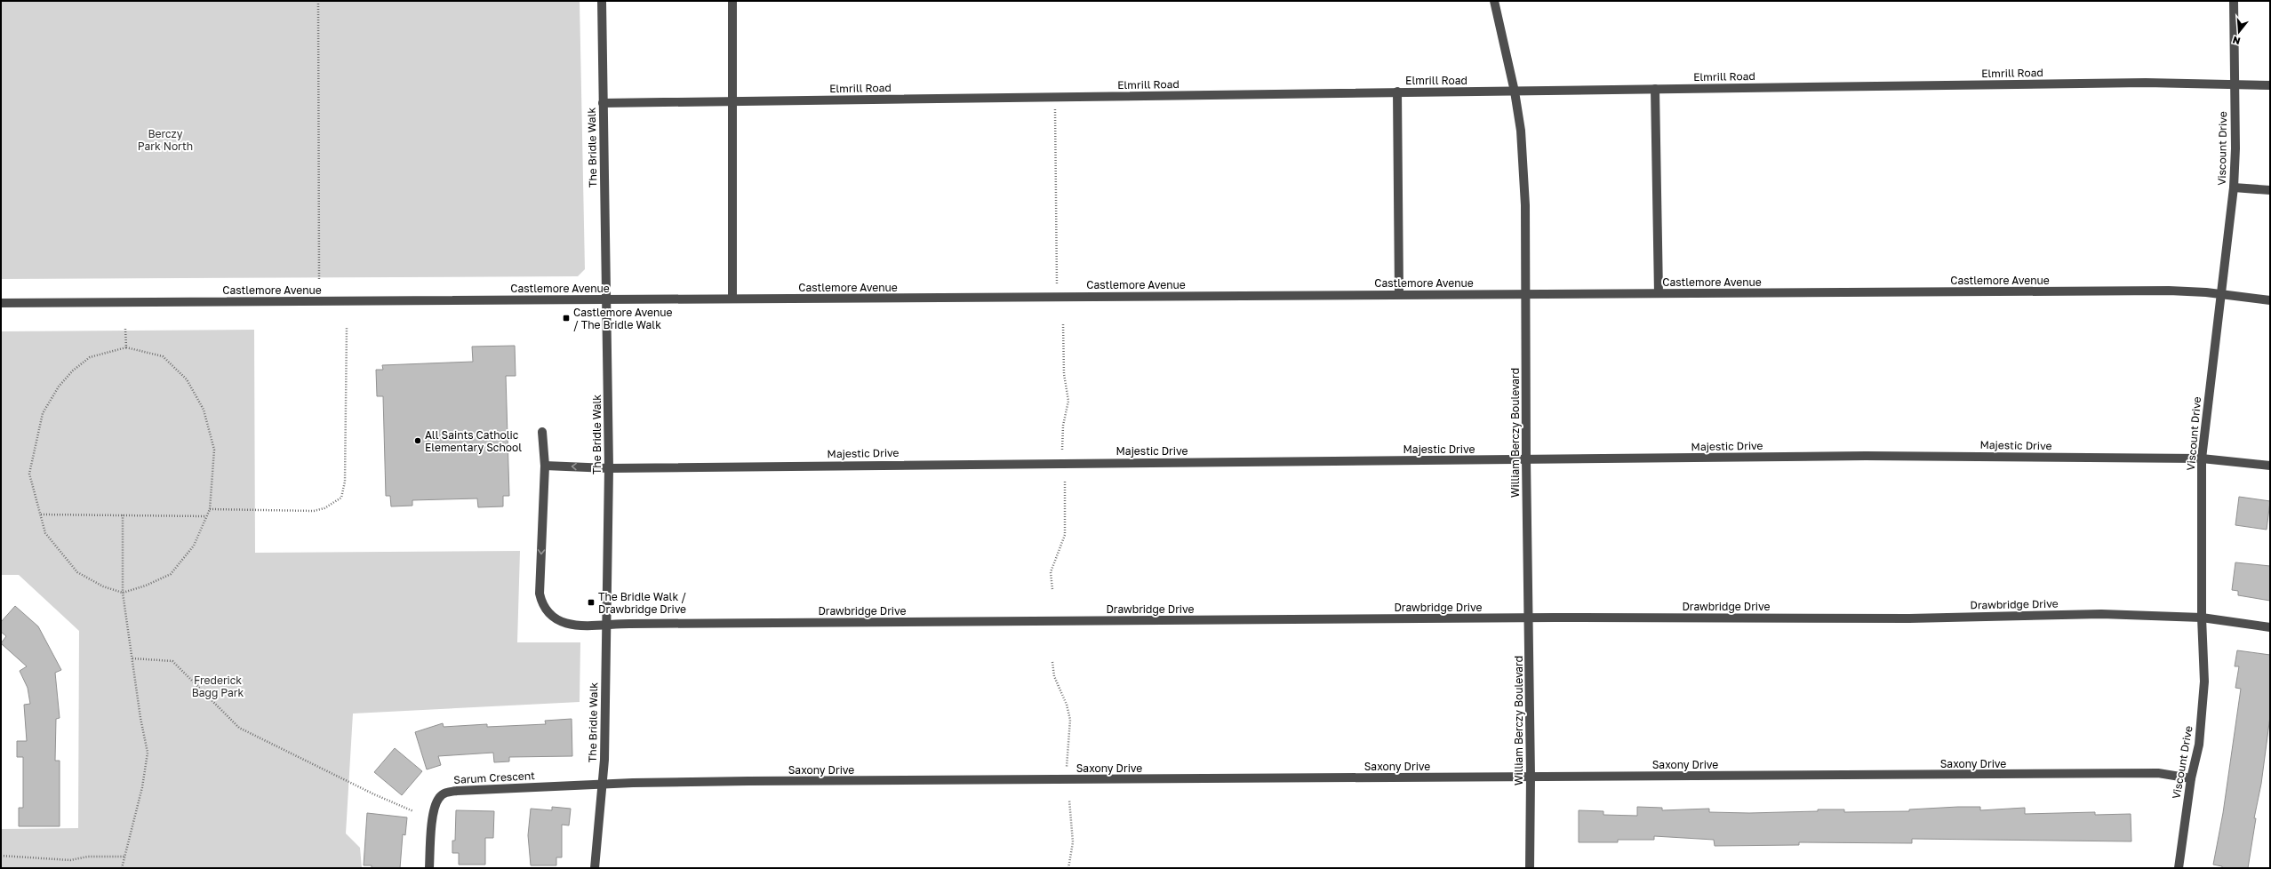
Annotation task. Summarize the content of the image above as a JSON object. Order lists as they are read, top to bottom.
{
  "streets": {
    "street": [
      "Elmrill Road",
      "The Bridle Walk",
      "Viscount Drive",
      "Castlemore Avenue",
      "William Berczy Boulevard",
      "Majestic Drive",
      "Drawbridge Drive",
      "Saxony Drive",
      "Sarum Crescent"
    ]
  },
  "crossings": [
    ["Elmrill Road", "The Bridle Walk"],
    ["Elmrill Road", "Viscount Drive"],
    ["Elmrill Road", "William Berczy Boulevard"],
    ["The Bridle Walk", "Castlemore Avenue"],
    ["The Bridle Walk", "Majestic Drive"],
    ["The Bridle Walk", "Drawbridge Drive"],
    ["The Bridle Walk", "Saxony Drive"],
    ["The Bridle Walk", "Sarum Crescent"],
    ["Viscount Drive", "Castlemore Avenue"],
    ["Viscount Drive", "Majestic Drive"],
    ["Viscount Drive", "Drawbridge Drive"],
    ["Viscount Drive", "Saxony Drive"],
    ["Castlemore Avenue", "William Berczy Boulevard"],
    ["William Berczy Boulevard", "Majestic Drive"],
    ["William Berczy Boulevard", "Drawbridge Drive"],
    ["William Berczy Boulevard", "Saxony Drive"],
    ["Majestic Drive", "Drawbridge Drive"],
    ["Saxony Drive", "Sarum Crescent"]
  ],
  "parks": ["Berczy Park North", "Frederick Bagg Park"],
  "places": {
    "transit": ["Castlemore Avenue / The Bridle Walk", "The Bridle Walk / Drawbridge Drive"],
    "other": ["All Saints Catholic Elementary School"]
  },
  "north": "bottom"
}
